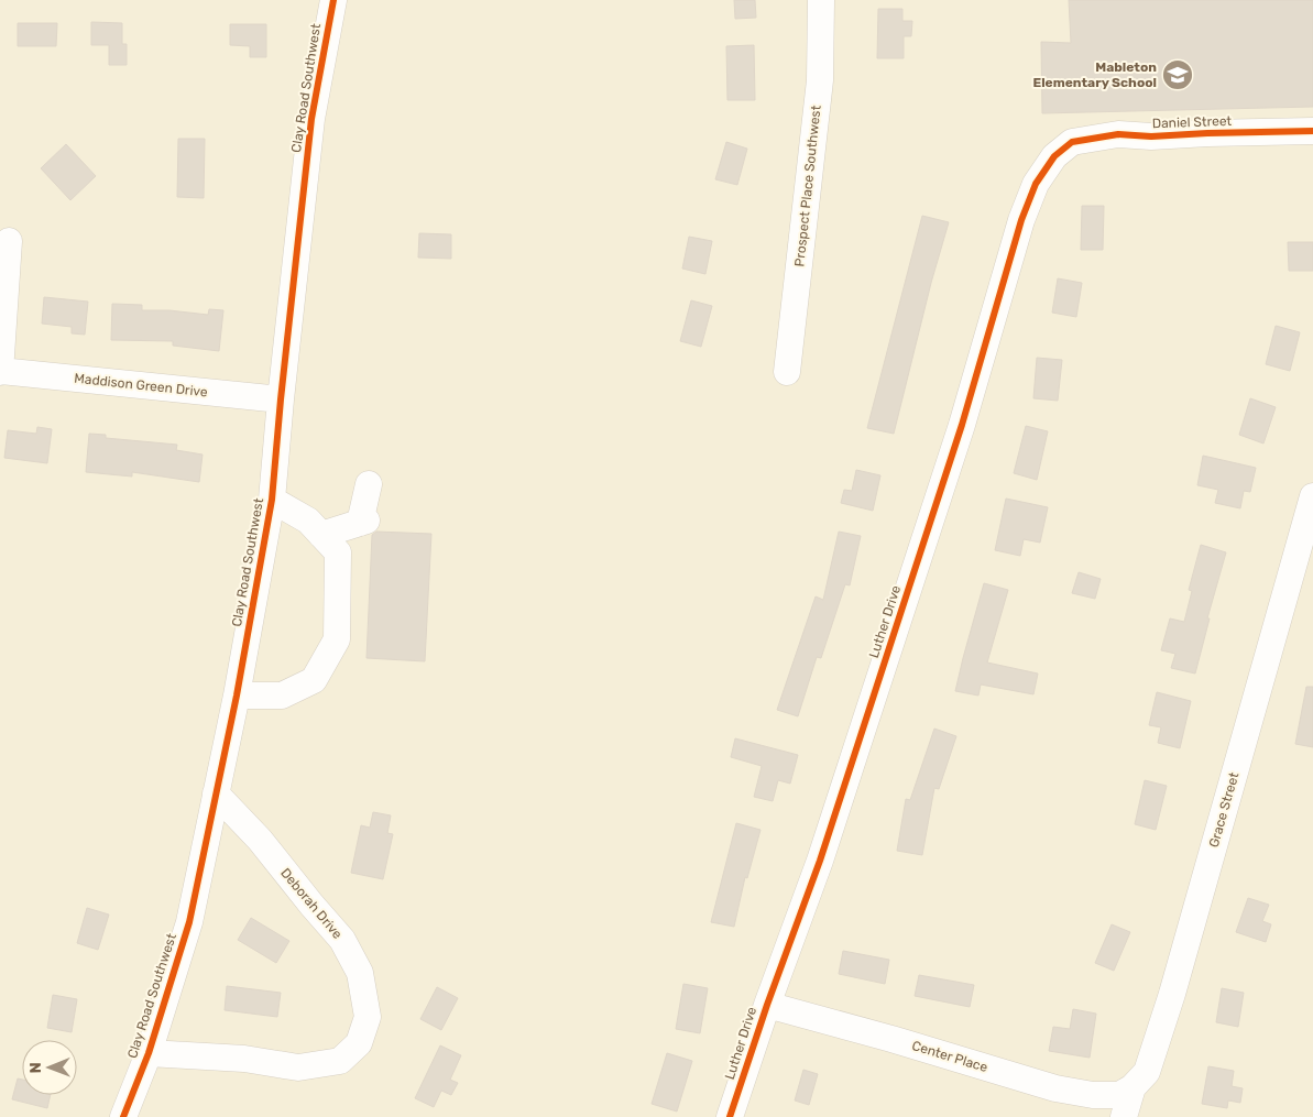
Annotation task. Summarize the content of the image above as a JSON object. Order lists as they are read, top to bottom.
{
  "streets": {
    "street": [
      "Clay Road Southwest",
      "Daniel Street",
      "Prospect Place Southwest",
      "Maddison Green Drive",
      "Luther Drive",
      "Grace Street",
      "Deborah Drive",
      "Center Place"
    ]
  },
  "crossings": [
    ["Clay Road Southwest", "Maddison Green Drive"],
    ["Clay Road Southwest", "Deborah Drive"],
    ["Daniel Street", "Luther Drive"],
    ["Luther Drive", "Center Place"],
    ["Grace Street", "Center Place"]
  ],
  "places": {
    "school or university": ["Mableton Elementary School"]
  },
  "north": "left"
}
